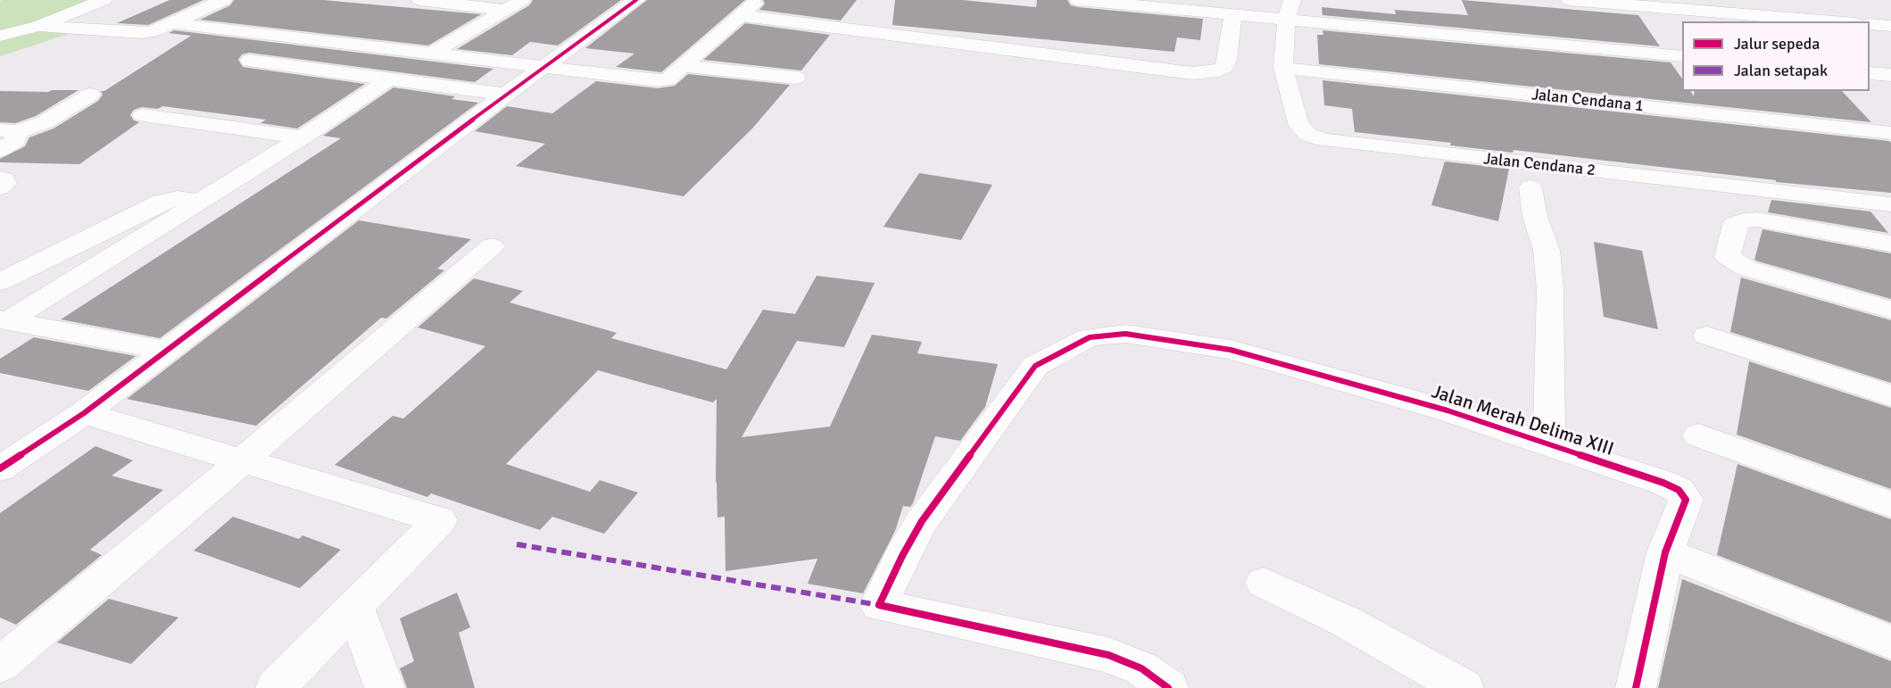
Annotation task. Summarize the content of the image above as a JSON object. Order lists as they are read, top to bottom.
{
  "streets": {
    "street": ["Jalan Cendana 1", "Jalan Cendana 2", "Jalan Merah Delima XIII"]
  },
  "crossings": [
    ["Jalan Cendana 1", "Jalan Cendana 2"]
  ],
  "legend": ["Jalur sepeda", "Jalan setapak"]
}
